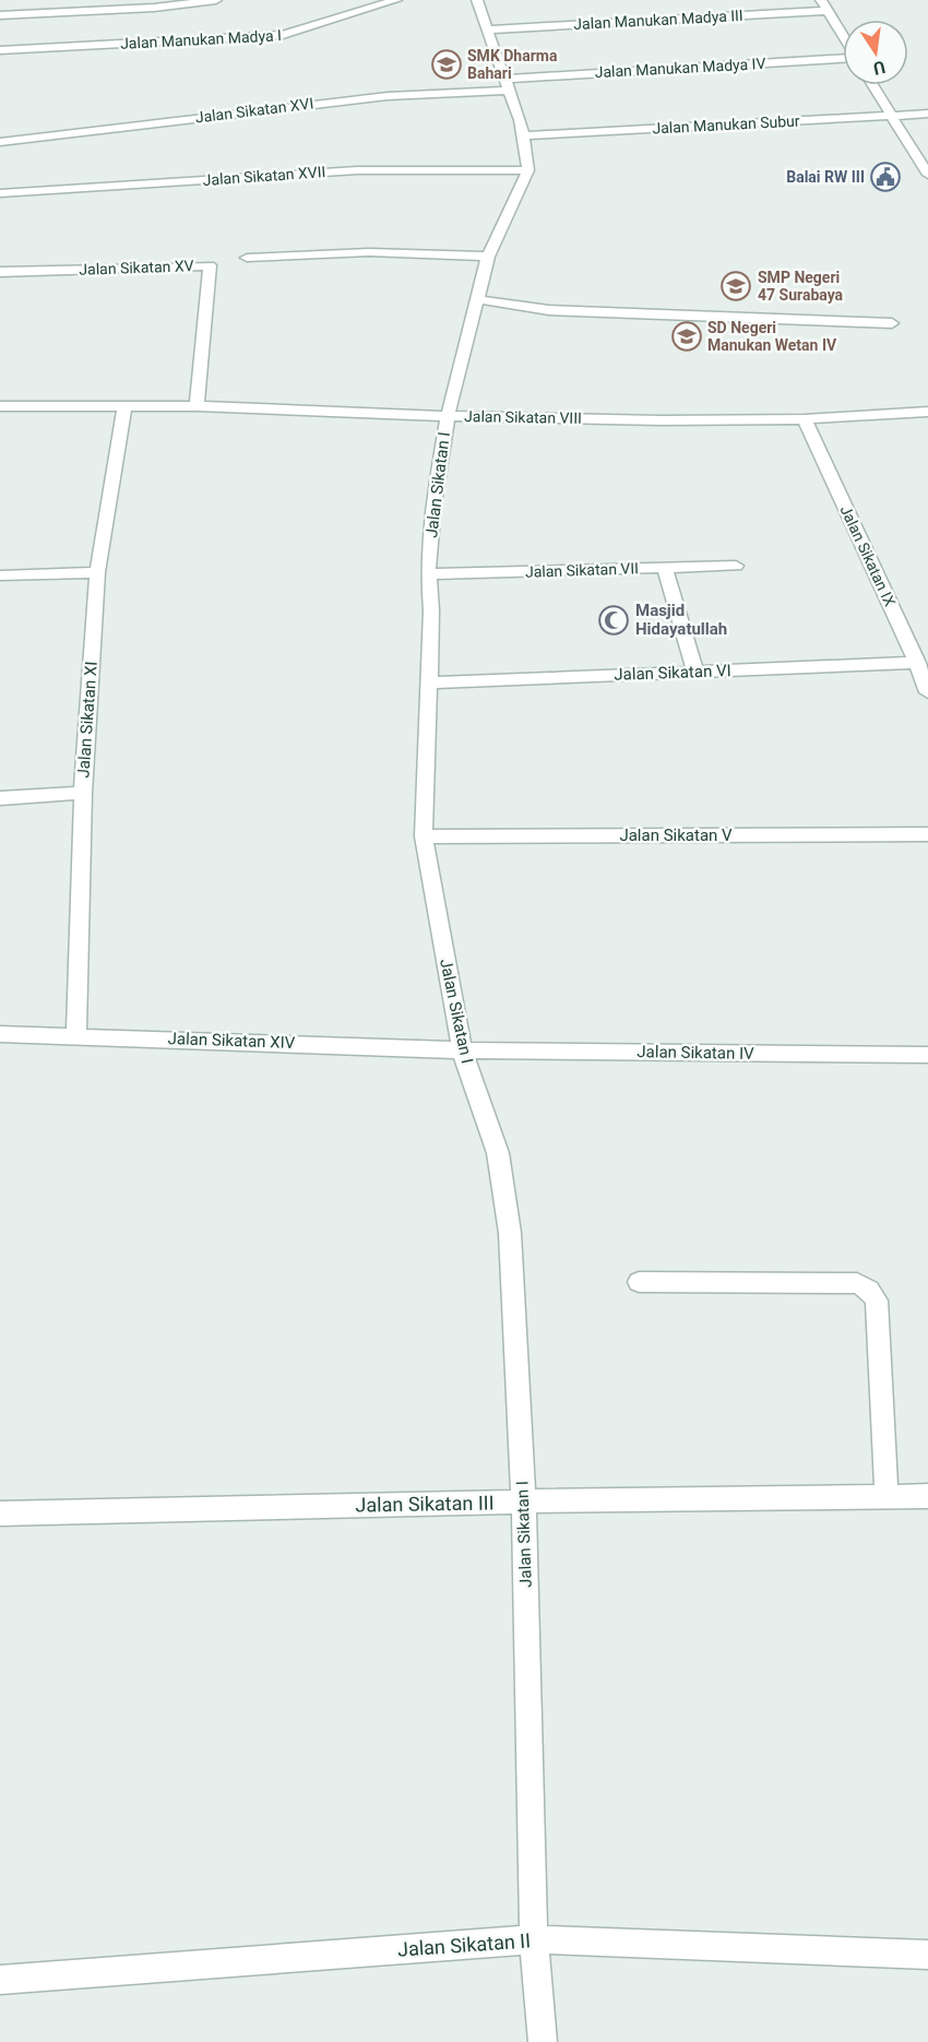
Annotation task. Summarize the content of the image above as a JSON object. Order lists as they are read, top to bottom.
{
  "streets": {
    "street": [
      "Jalan Manukan Madya III",
      "Jalan Manukan Madya I",
      "Jalan Manukan Madya IV",
      "Jalan Sikatan XVI",
      "Jalan Manukan Subur",
      "Jalan Sikatan XVII",
      "Jalan Sikatan XV",
      "Jalan Sikatan VIII",
      "Jalan Sikatan I",
      "Jalan Sikatan IX",
      "Jalan Sikatan VII",
      "Jalan Sikatan VI",
      "Jalan Sikatan XI",
      "Jalan Sikatan V",
      "Jalan Sikatan XIV",
      "Jalan Sikatan IV",
      "Jalan Sikatan III",
      "Jalan Sikatan II"
    ]
  },
  "crossings": [
    ["Jalan Manukan Madya IV", "Jalan Sikatan XVI"],
    ["Jalan Sikatan XVII", "Jalan Sikatan I"],
    ["Jalan Sikatan XV", "Jalan Sikatan VIII"],
    ["Jalan Sikatan VIII", "Jalan Sikatan I"],
    ["Jalan Sikatan VIII", "Jalan Sikatan IX"],
    ["Jalan Sikatan VIII", "Jalan Sikatan XI"],
    ["Jalan Sikatan I", "Jalan Sikatan VII"],
    ["Jalan Sikatan I", "Jalan Sikatan VI"],
    ["Jalan Sikatan I", "Jalan Sikatan V"],
    ["Jalan Sikatan I", "Jalan Sikatan XIV"],
    ["Jalan Sikatan I", "Jalan Sikatan IV"],
    ["Jalan Sikatan I", "Jalan Sikatan III"],
    ["Jalan Sikatan I", "Jalan Sikatan II"],
    ["Jalan Sikatan IX", "Jalan Sikatan VI"],
    ["Jalan Sikatan XI", "Jalan Sikatan XIV"],
    ["Jalan Sikatan XIV", "Jalan Sikatan IV"]
  ],
  "places": {
    "school or university": ["SMK Dharma Bahari", "SMP Negeri 47 Surabaya", "SD Negeri Manukan Wetan IV"],
    "public building": ["Balai RW III"],
    "mosque": ["Masjid Hidayatullah"]
  },
  "north": "bottom"
}
